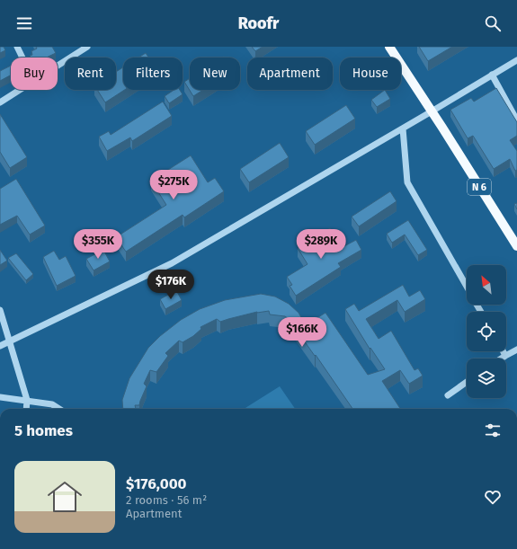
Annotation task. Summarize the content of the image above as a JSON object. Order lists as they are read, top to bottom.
{
  "streets": {
    "main road": ["N 6"]
  },
  "north": "top left",
  "page": {
    "header": "Roofr",
    "chip": [
      "Buy",
      "Rent",
      "Filters",
      "New",
      "Apartment",
      "House"
    ],
    "price": [
      "$275K",
      "$355K",
      "$289K",
      "$176K",
      "$166K"
    ],
    "heading": "5 homes",
    "list": [
      {
        "name": "$176,000",
        "note": "2 rooms · 56 m² · Apartment"
      }
    ]
  }
}
